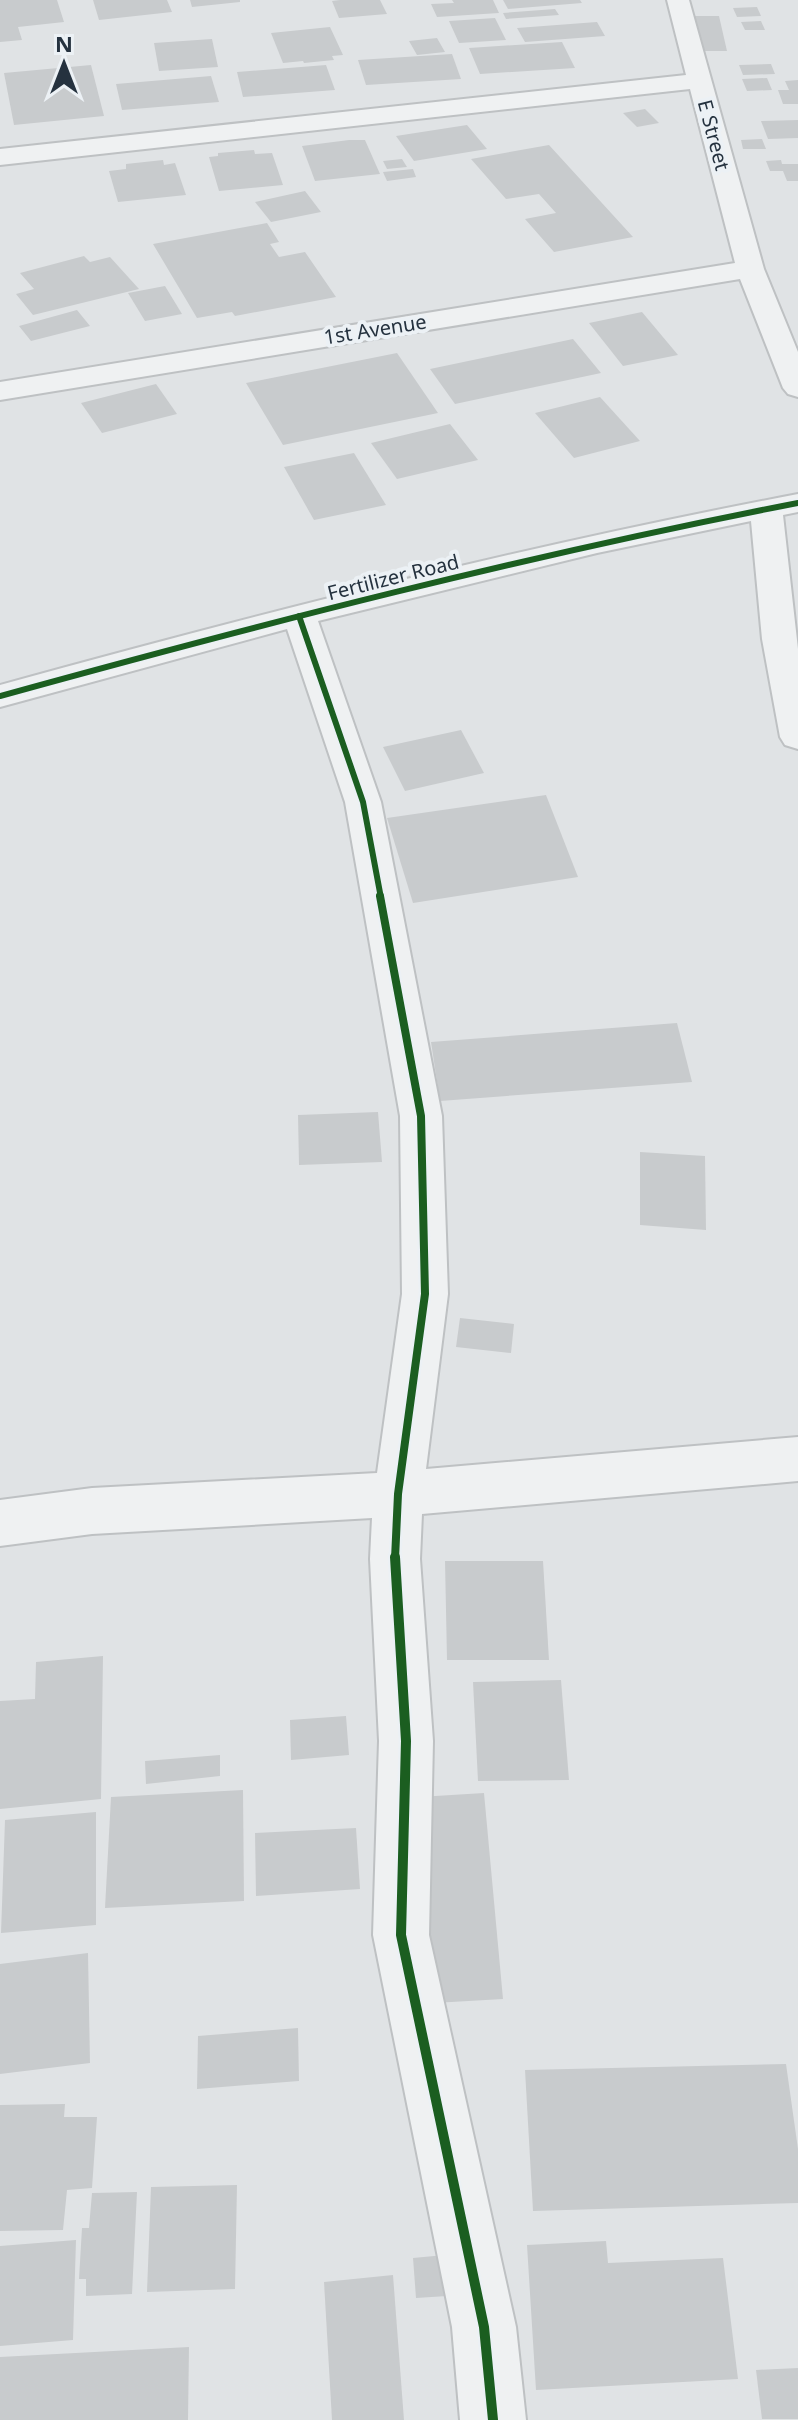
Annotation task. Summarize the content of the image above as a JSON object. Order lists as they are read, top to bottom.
{
  "streets": {
    "street": ["E Street", "1st Avenue", "Fertilizer Road"]
  },
  "crossings": [
    ["E Street", "1st Avenue"]
  ],
  "north": "top"
}
